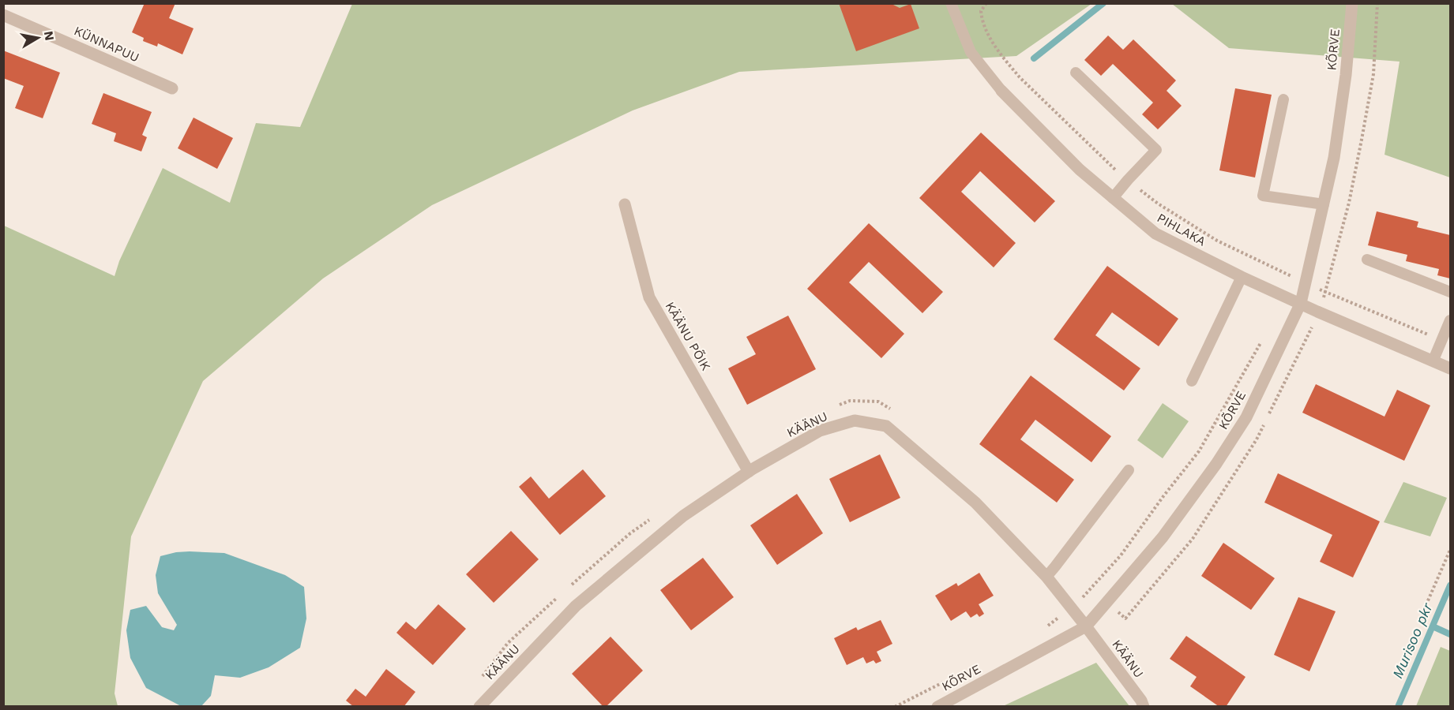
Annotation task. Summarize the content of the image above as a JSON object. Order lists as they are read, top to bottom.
{
  "streets": {
    "street": [
      "KÜNNAPUU",
      "KÕRVE",
      "PIHLAKA",
      "KÄÄNU PÕIK",
      "KÄÄNU"
    ]
  },
  "crossings": [
    ["KÕRVE", "PIHLAKA"],
    ["KÕRVE", "KÄÄNU"],
    ["KÄÄNU PÕIK", "KÄÄNU"]
  ],
  "water": ["Murisoo pkr"],
  "north": "right"
}
